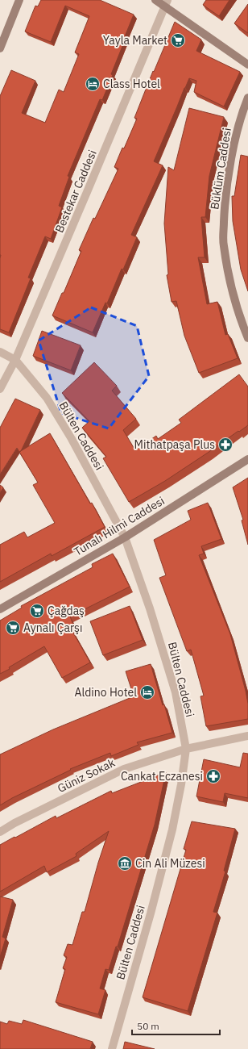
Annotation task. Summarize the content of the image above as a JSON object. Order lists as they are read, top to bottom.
{
  "streets": {
    "main road": ["Büklüm Caddesi", "Tunalı Hilmi Caddesi"],
    "street": ["Bestekar Caddesi", "Bülten Caddesi", "Güniz Sokak"]
  },
  "crossings": [
    ["Bestekar Caddesi", "Bülten Caddesi"],
    ["Bülten Caddesi", "Tunalı Hilmi Caddesi"],
    ["Bülten Caddesi", "Güniz Sokak"]
  ],
  "places": {
    "supermarket": ["Yayla Market", "Çağdaş", "Aynalı Çarşı"],
    "hotel": ["Class Hotel", "Aldino Hotel"],
    "pharmacy": ["Mithatpaşa Plus", "Cankat Eczanesi"],
    "museum": ["Cin Ali Müzesi"]
  },
  "scale_bar": "50 m"
}
